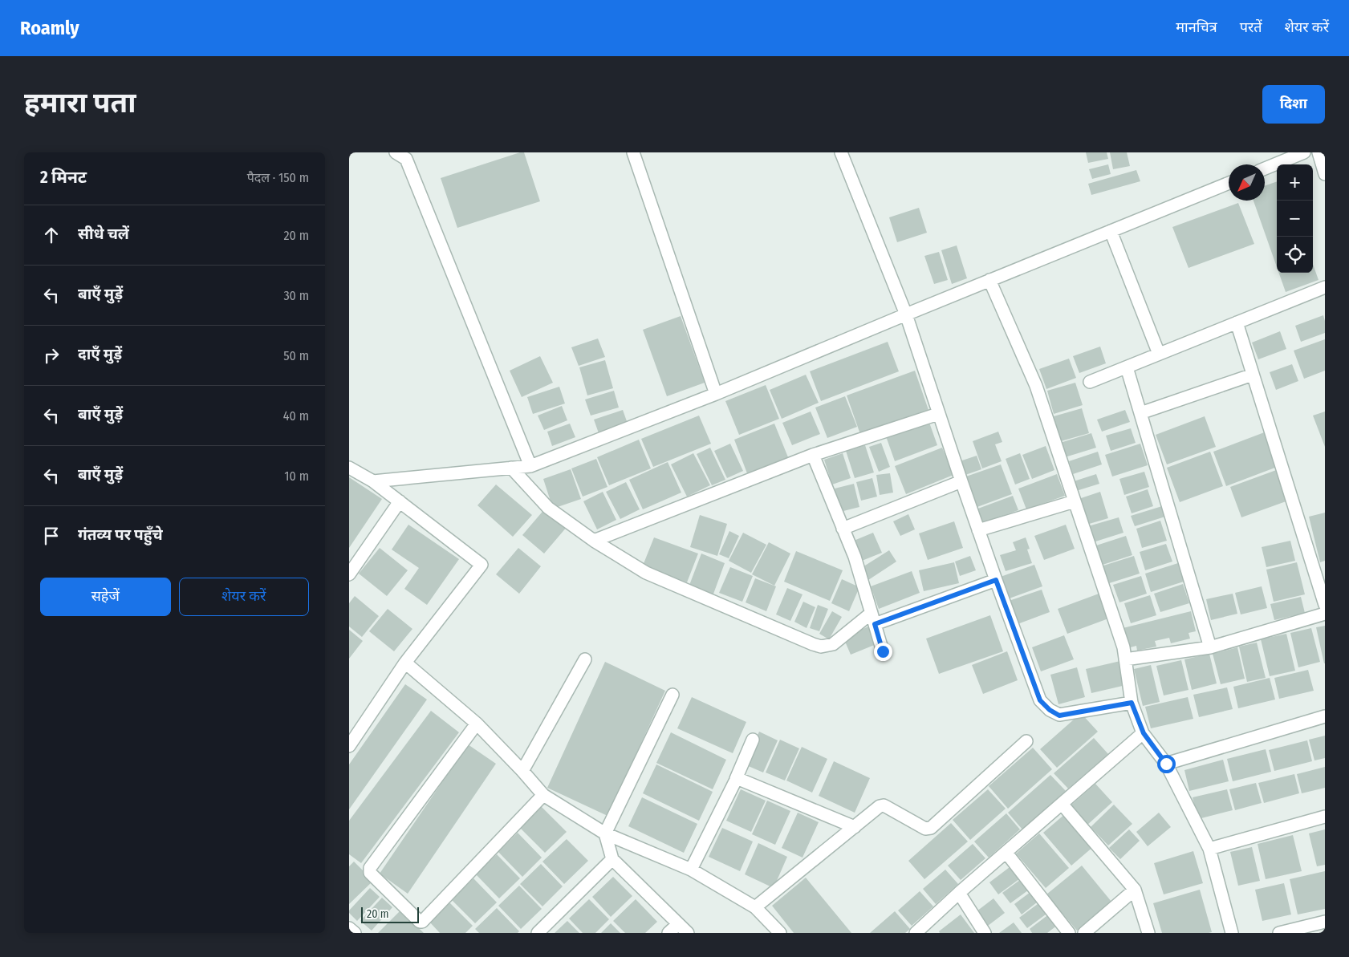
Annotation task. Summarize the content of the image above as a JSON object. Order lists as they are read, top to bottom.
{
  "scale_bar": "20 m",
  "north": "bottom left",
  "page": {
    "header": "Roamly",
    "nav": ["मानचित्र", "परतें", "शेयर करें"],
    "buttons": [
      "दिशा",
      ["सहेजें", "शेयर करें"]
    ],
    "title": "हमारा पता",
    "heading": ["2 मिनट", "पैदल · 150 m"],
    "map_buttons": ["+", "−"],
    "list": [
      ["सीधे चलें", "20 m"],
      ["बाएँ मुड़ें", "30 m"],
      ["दाएँ मुड़ें", "50 m"],
      ["बाएँ मुड़ें", "40 m"],
      ["बाएँ मुड़ें", "10 m"],
      "गंतव्य पर पहुँचे"
    ],
    "scale": "20 m"
  }
}
